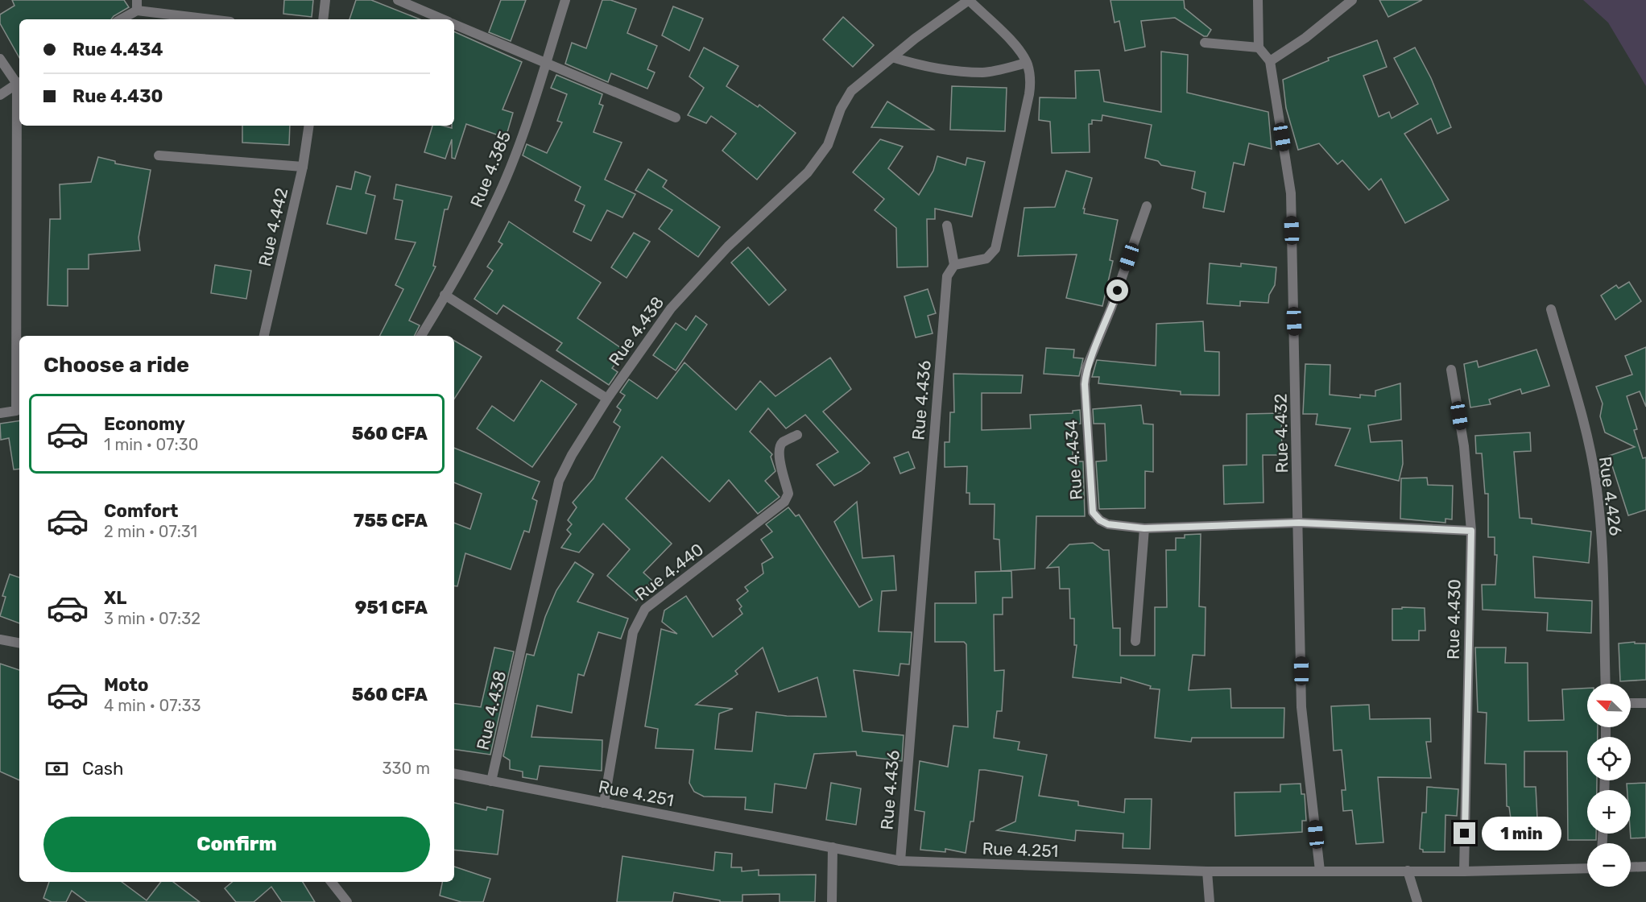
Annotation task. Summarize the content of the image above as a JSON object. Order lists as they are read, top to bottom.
{
  "streets": {
    "street": [
      "Rue 4.385",
      "Rue 4.442",
      "Rue 4.438",
      "Rue 4.436",
      "Rue 4.432",
      "Rue 4.434",
      "Rue 4.426",
      "Rue 4.440",
      "Rue 4.430",
      "Rue 4.251"
    ]
  },
  "crossings": [
    ["Rue 4.438", "Rue 4.251"],
    ["Rue 4.436", "Rue 4.251"],
    ["Rue 4.432", "Rue 4.434"],
    ["Rue 4.432", "Rue 4.251"],
    ["Rue 4.434", "Rue 4.430"],
    ["Rue 4.440", "Rue 4.251"],
    ["Rue 4.430", "Rue 4.251"]
  ],
  "north": "top left",
  "page": {
    "banner": ["Rue 4.434", "Rue 4.430"],
    "heading": "Choose a ride",
    "list": [
      {
        "name": "Economy",
        "note": "1 min · 07:30",
        "value": "560 CFA"
      },
      {
        "name": "Comfort",
        "note": "2 min · 07:31",
        "value": "755 CFA"
      },
      {
        "name": "XL",
        "note": "3 min · 07:32",
        "value": "951 CFA"
      },
      {
        "name": "Moto",
        "note": "4 min · 07:33",
        "value": "560 CFA"
      }
    ],
    "map_buttons": ["+", "−"],
    "pay": ["Cash", "330 m"],
    "buttons": "Confirm",
    "bubble": "1 min"
  }
}
